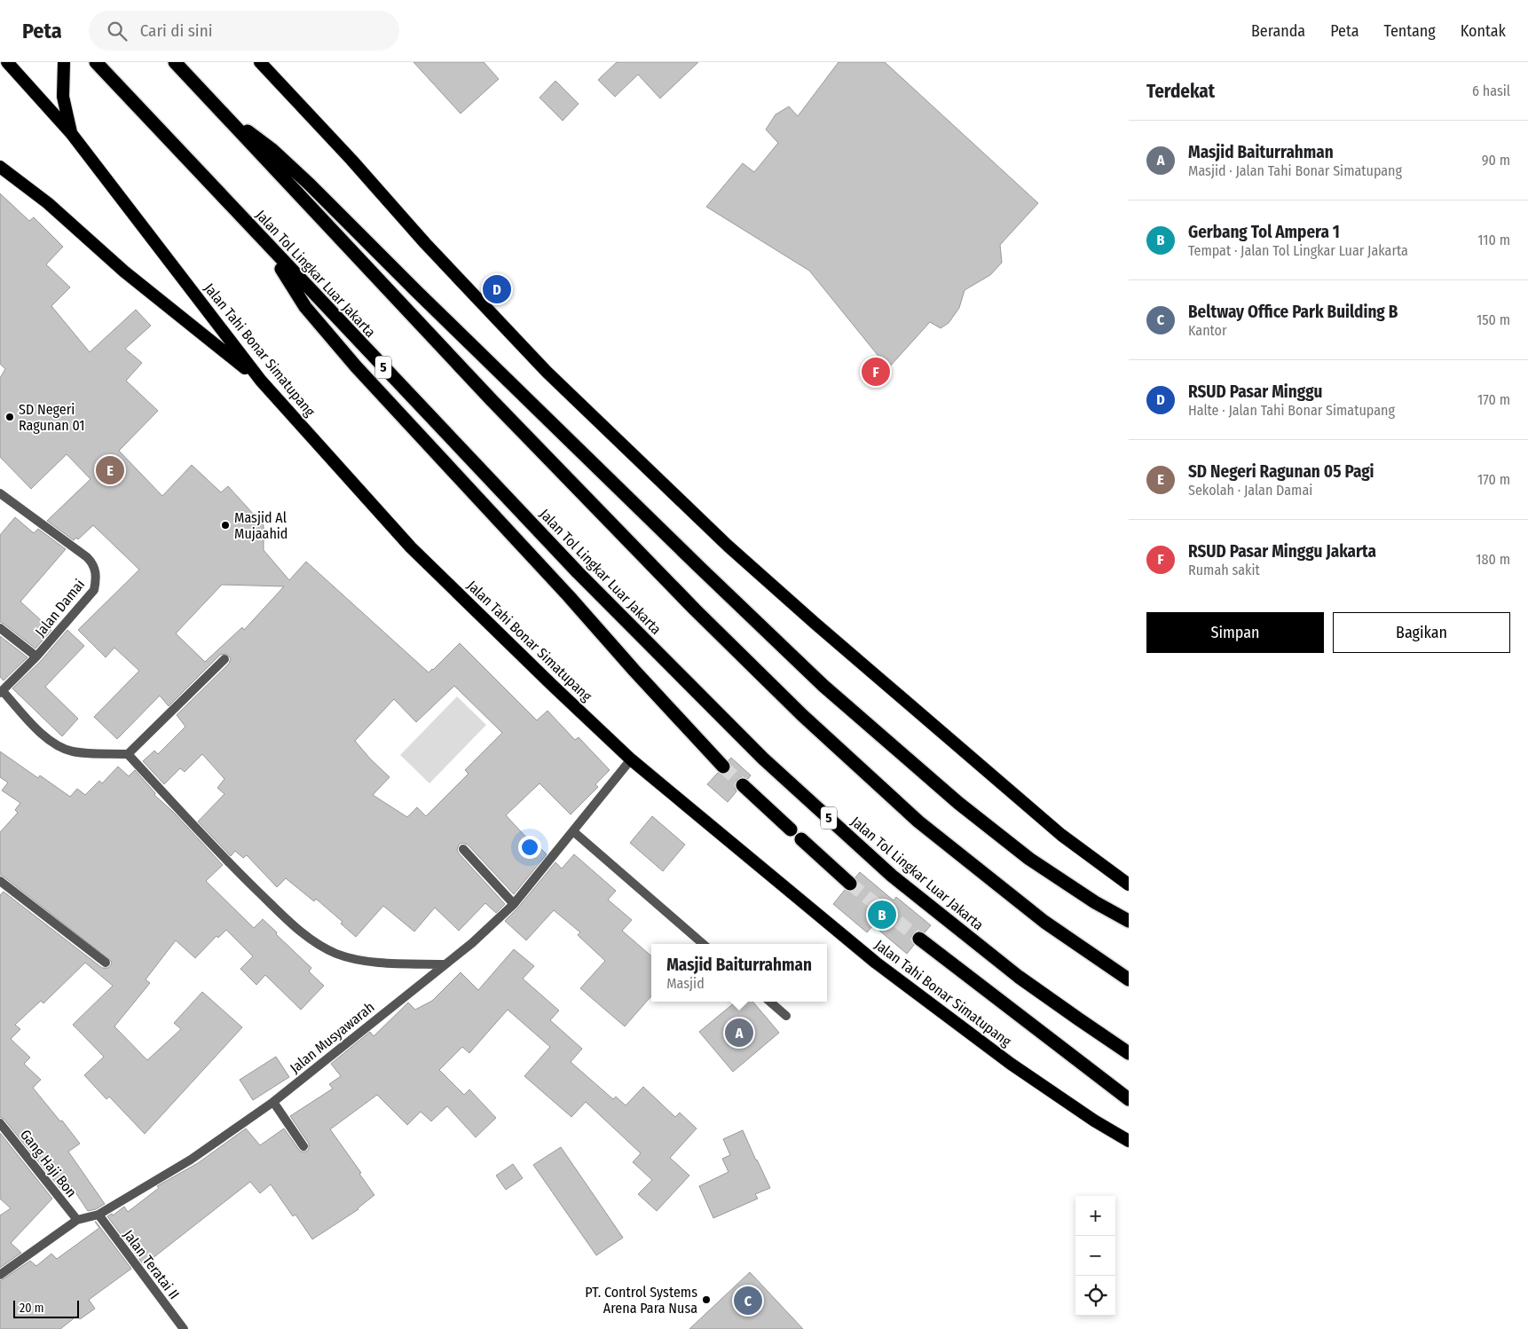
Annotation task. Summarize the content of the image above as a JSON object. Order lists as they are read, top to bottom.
{
  "streets": {
    "highway": ["Jalan Tol Lingkar Luar Jakarta", "Jalan Tahi Bonar Simatupang", "5"],
    "street": [
      "Jalan Damai",
      "Jalan Musyawarah",
      "Gang Haji Bon",
      "Jalan Teratai II"
    ]
  },
  "crossings": [
    ["Jalan Tahi Bonar Simatupang", "Jalan Musyawarah"],
    ["Jalan Musyawarah", "Gang Haji Bon"],
    ["Jalan Musyawarah", "Jalan Teratai II"]
  ],
  "places": ["SD Negeri Ragunan 01", "Masjid Al Mujaahid", "PT. Control Systems Arena Para Nusa"],
  "scale_bar": "20 m",
  "page": {
    "header": "Peta",
    "search": "Cari di sini",
    "nav": [
      "Beranda",
      "Peta",
      "Tentang",
      "Kontak"
    ],
    "heading": ["Terdekat", "6 hasil"],
    "list": [
      {
        "mark": "A",
        "name": "Masjid Baiturrahman",
        "note": "Masjid · Jalan Tahi Bonar Simatupang",
        "value": "90 m"
      },
      {
        "mark": "B",
        "name": "Gerbang Tol Ampera 1",
        "note": "Tempat · Jalan Tol Lingkar Luar Jakarta",
        "value": "110 m"
      },
      {
        "mark": "C",
        "name": "Beltway Office Park Building B",
        "note": "Kantor",
        "value": "150 m"
      },
      {
        "mark": "D",
        "name": "RSUD Pasar Minggu",
        "note": "Halte · Jalan Tahi Bonar Simatupang",
        "value": "170 m"
      },
      {
        "mark": "E",
        "name": "SD Negeri Ragunan 05 Pagi",
        "note": "Sekolah · Jalan Damai",
        "value": "170 m"
      },
      {
        "mark": "F",
        "name": "RSUD Pasar Minggu Jakarta",
        "note": "Rumah sakit",
        "value": "180 m"
      }
    ],
    "pins": [
      "D",
      "F",
      "E",
      "B",
      "A",
      "C"
    ],
    "buttons": ["Simpan", "Bagikan"],
    "popup": ["Masjid Baiturrahman", "Masjid"],
    "map_buttons": ["+", "−"],
    "scale": "20 m"
  }
}
